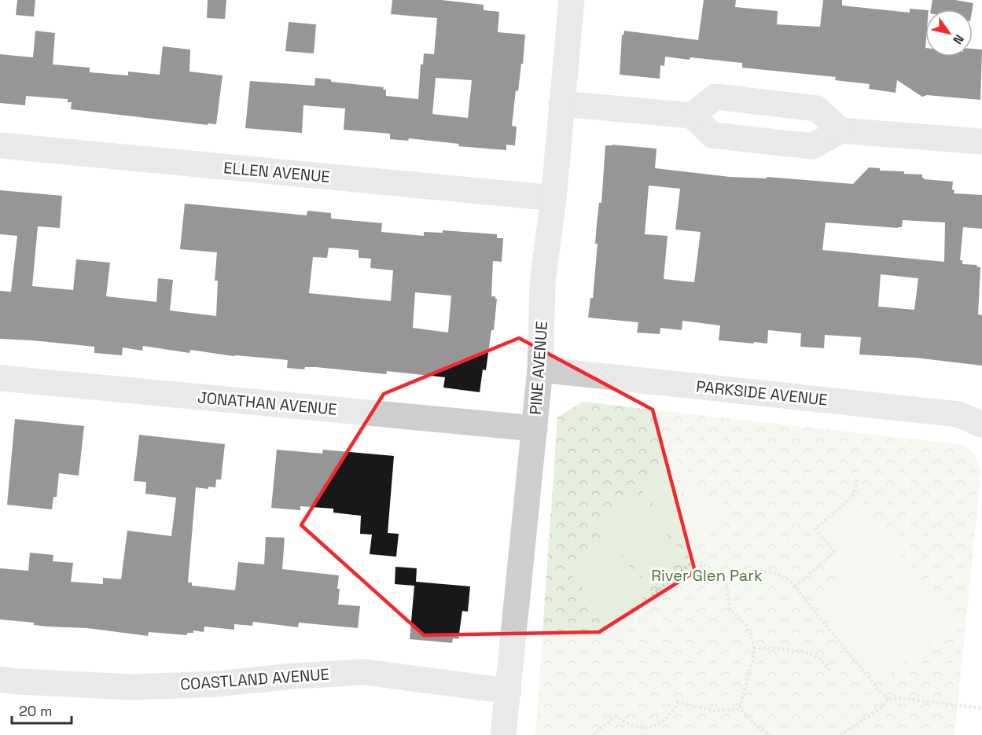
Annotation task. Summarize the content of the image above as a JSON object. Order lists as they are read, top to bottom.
{
  "streets": {
    "street": [
      "ELLEN AVENUE",
      "PINE AVENUE",
      "PARKSIDE AVENUE",
      "JONATHAN AVENUE",
      "COASTLAND AVENUE"
    ]
  },
  "crossings": [
    ["ELLEN AVENUE", "PINE AVENUE"],
    ["PINE AVENUE", "PARKSIDE AVENUE"],
    ["PINE AVENUE", "JONATHAN AVENUE"],
    ["PINE AVENUE", "COASTLAND AVENUE"]
  ],
  "parks": ["River Glen Park"],
  "scale_bar": "20 m",
  "north": "bottom right"
}
